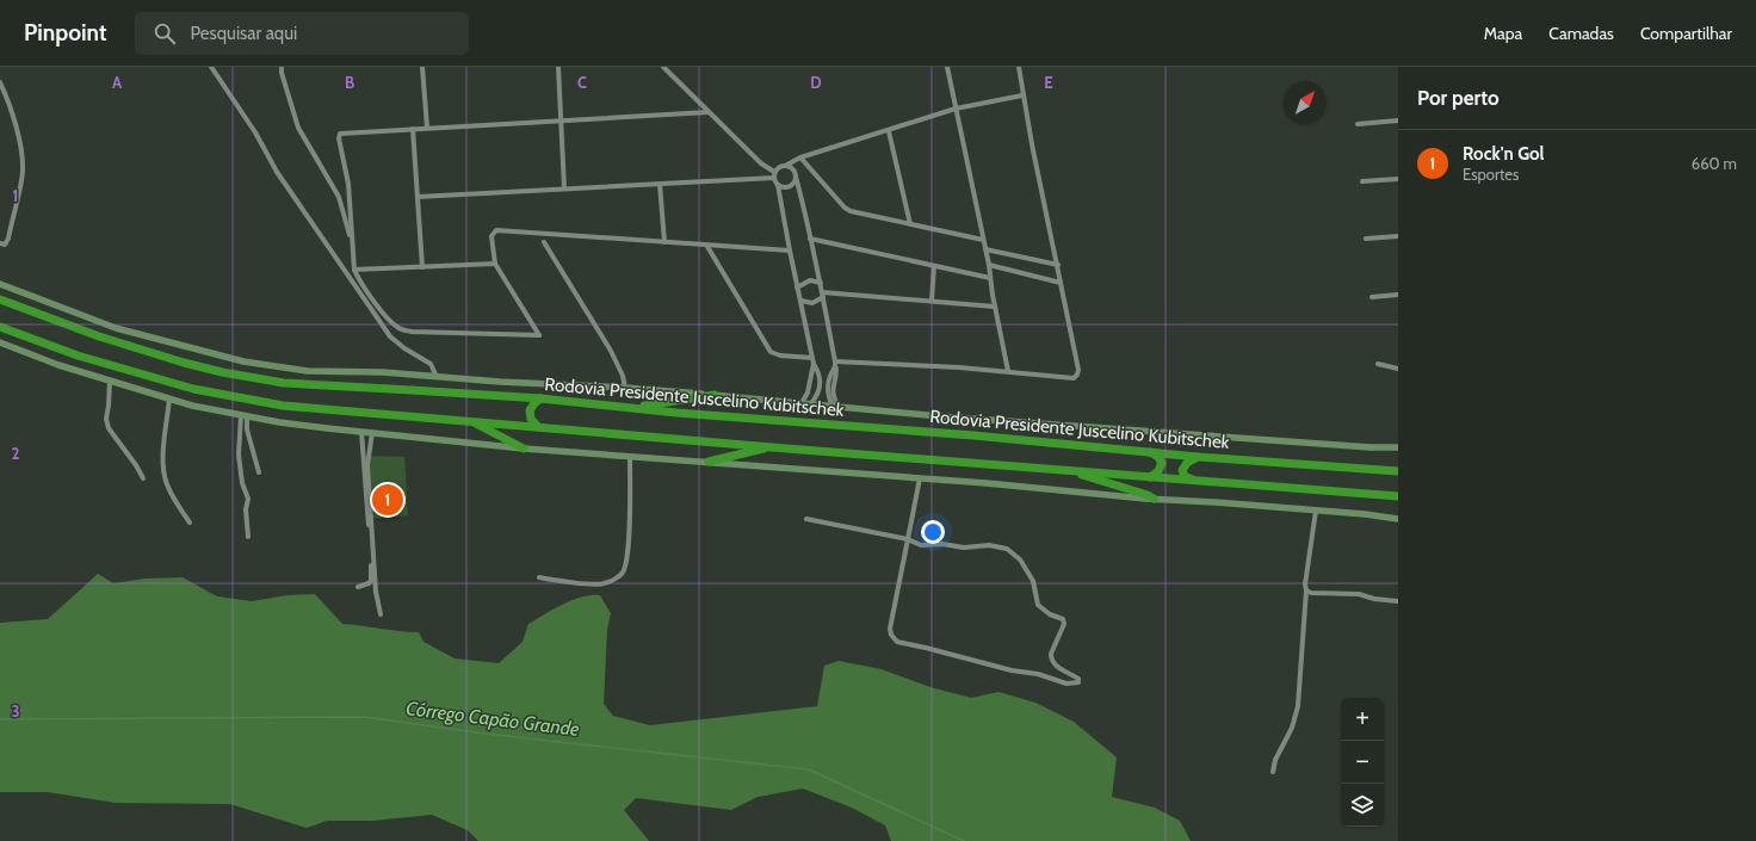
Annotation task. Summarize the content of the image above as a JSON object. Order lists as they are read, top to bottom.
{
  "streets": {
    "highway": ["Rodovia Presidente Juscelino Kubitschek"]
  },
  "water": ["Córrego Capão Grande"],
  "north": "top right",
  "page": {
    "header": "Pinpoint",
    "search": "Pesquisar aqui",
    "nav": ["Mapa", "Camadas", "Compartilhar"],
    "heading": "Por perto",
    "list": [
      {
        "mark": "1",
        "name": "Rock'n Gol",
        "note": "Esportes",
        "value": "660 m"
      }
    ],
    "pins": "1",
    "map_buttons": ["+", "−"]
  },
  "grid": {
    "columns": [
      "A",
      "B",
      "C",
      "D",
      "E"
    ],
    "rows": ["1", "2", "3"]
  }
}
